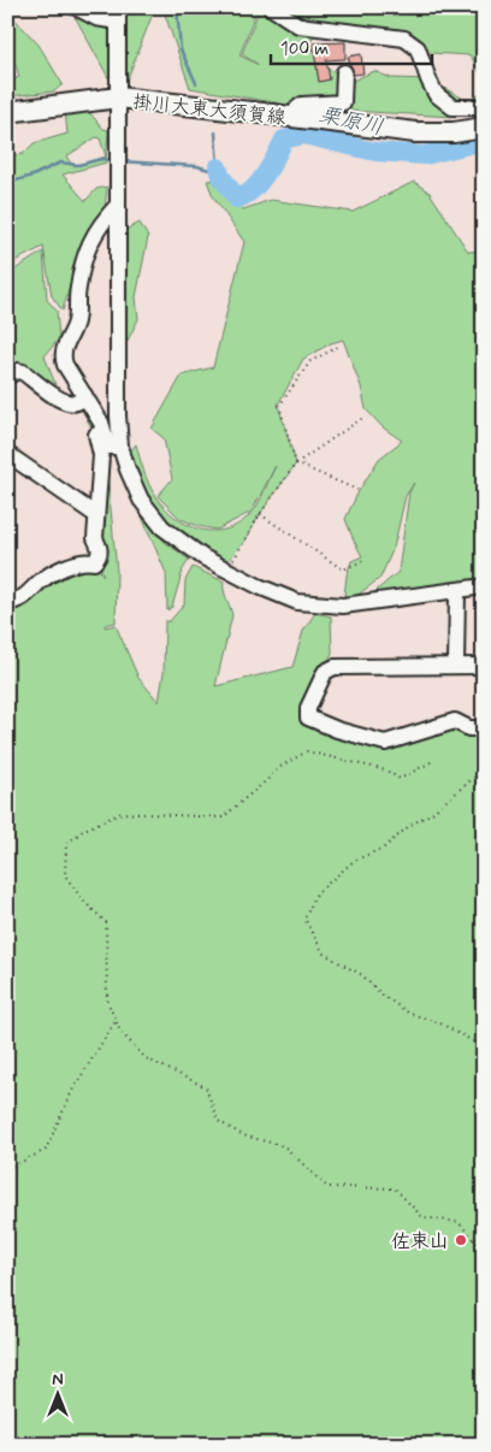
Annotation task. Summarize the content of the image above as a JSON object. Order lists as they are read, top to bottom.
{
  "streets": {
    "main road": ["掛川大東大須賀線"]
  },
  "water": ["栗原川"],
  "places": ["佐束山"],
  "scale_bar": "100 m",
  "north": "top"
}
